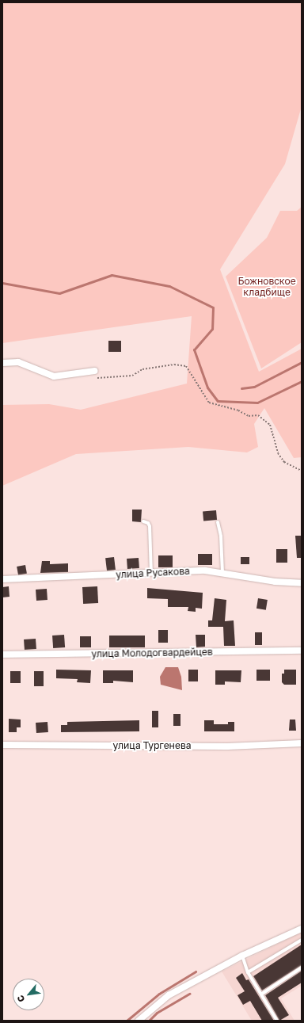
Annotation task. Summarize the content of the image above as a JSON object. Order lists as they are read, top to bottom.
{
  "streets": {
    "street": ["улица Русакова", "улица Молодогвардейцев", "улица Тургенева"]
  },
  "parks": ["Божновское кладбище"],
  "north": "bottom left"
}
